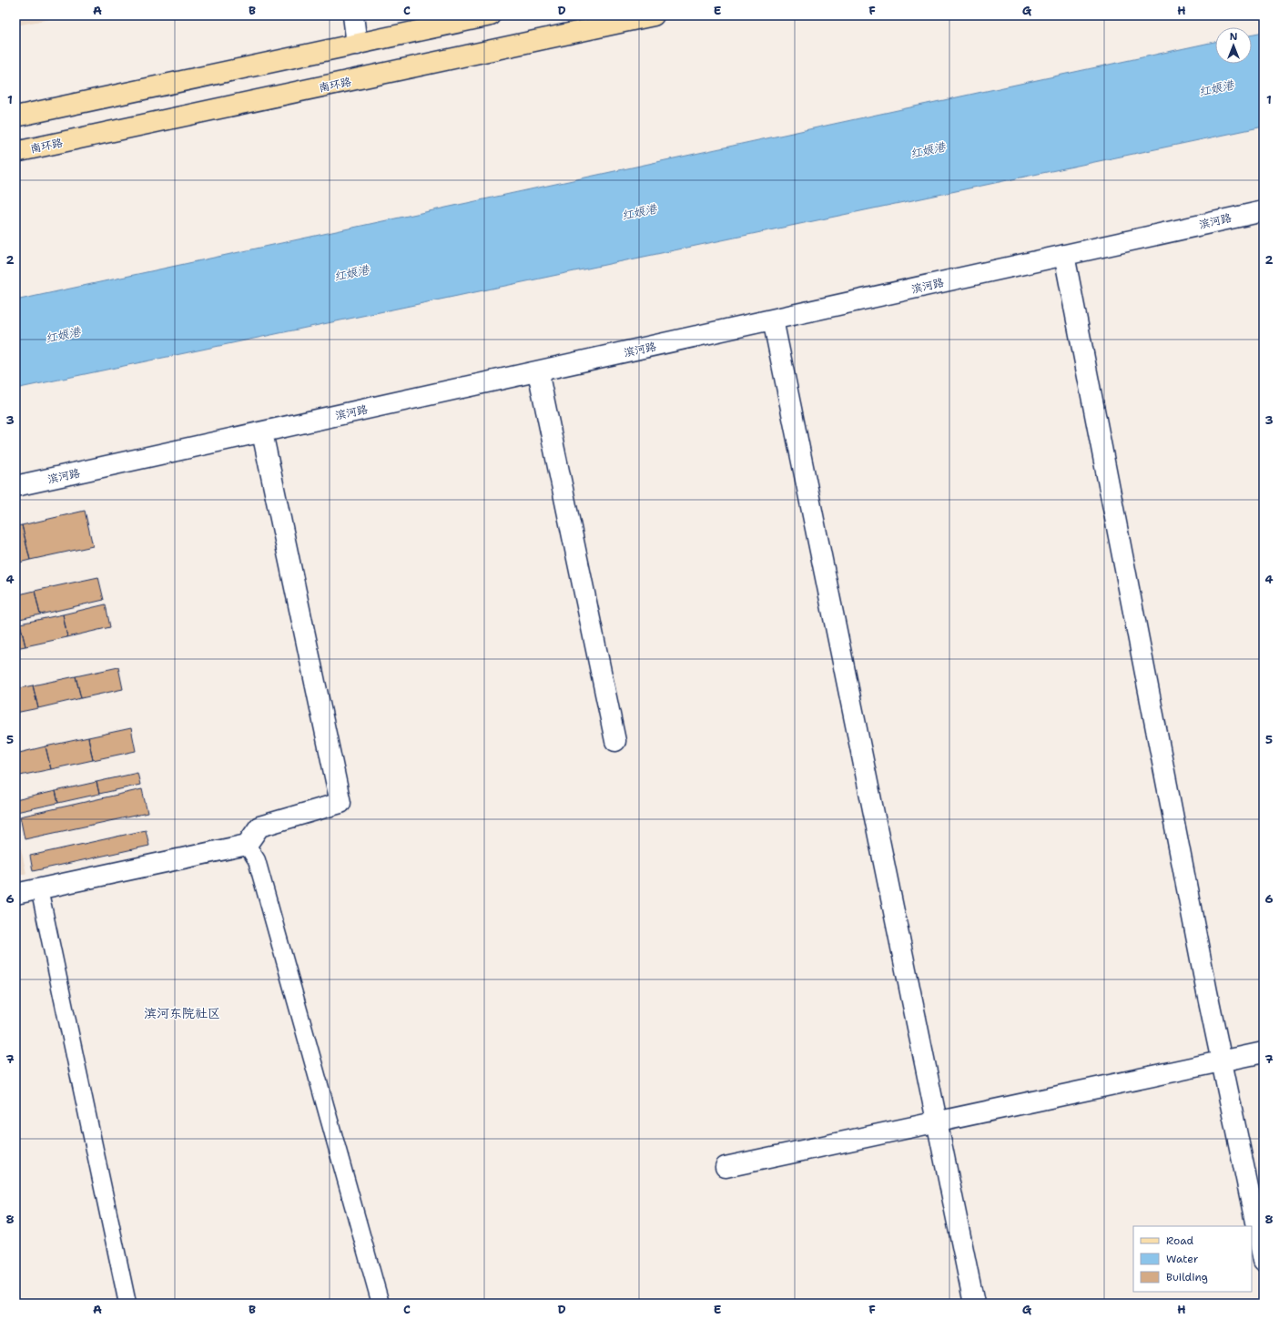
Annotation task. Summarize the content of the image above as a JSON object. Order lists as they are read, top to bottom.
{
  "streets": {
    "main road": ["南环路"],
    "street": ["滨河路"]
  },
  "districts": ["滨河东院社区"],
  "water": ["红娘港"],
  "legend": ["Road", "Water", "Building"],
  "north": "top",
  "grid": {
    "columns": [
      "A",
      "B",
      "C",
      "D",
      "E",
      "F",
      "G",
      "H"
    ],
    "rows": [
      "1",
      "2",
      "3",
      "4",
      "5",
      "6",
      "7",
      "8"
    ]
  }
}
